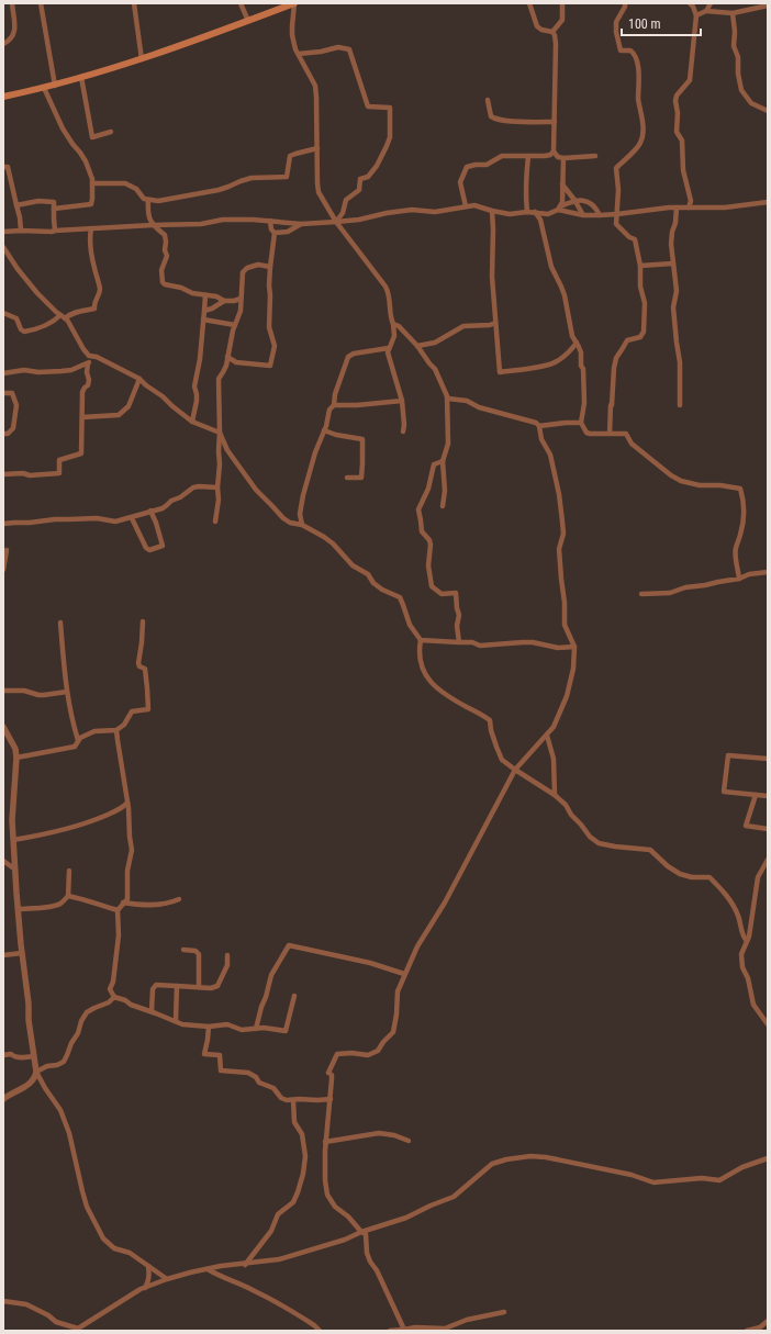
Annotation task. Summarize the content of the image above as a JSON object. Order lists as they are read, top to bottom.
{
  "scale_bar": "100 m"
}
